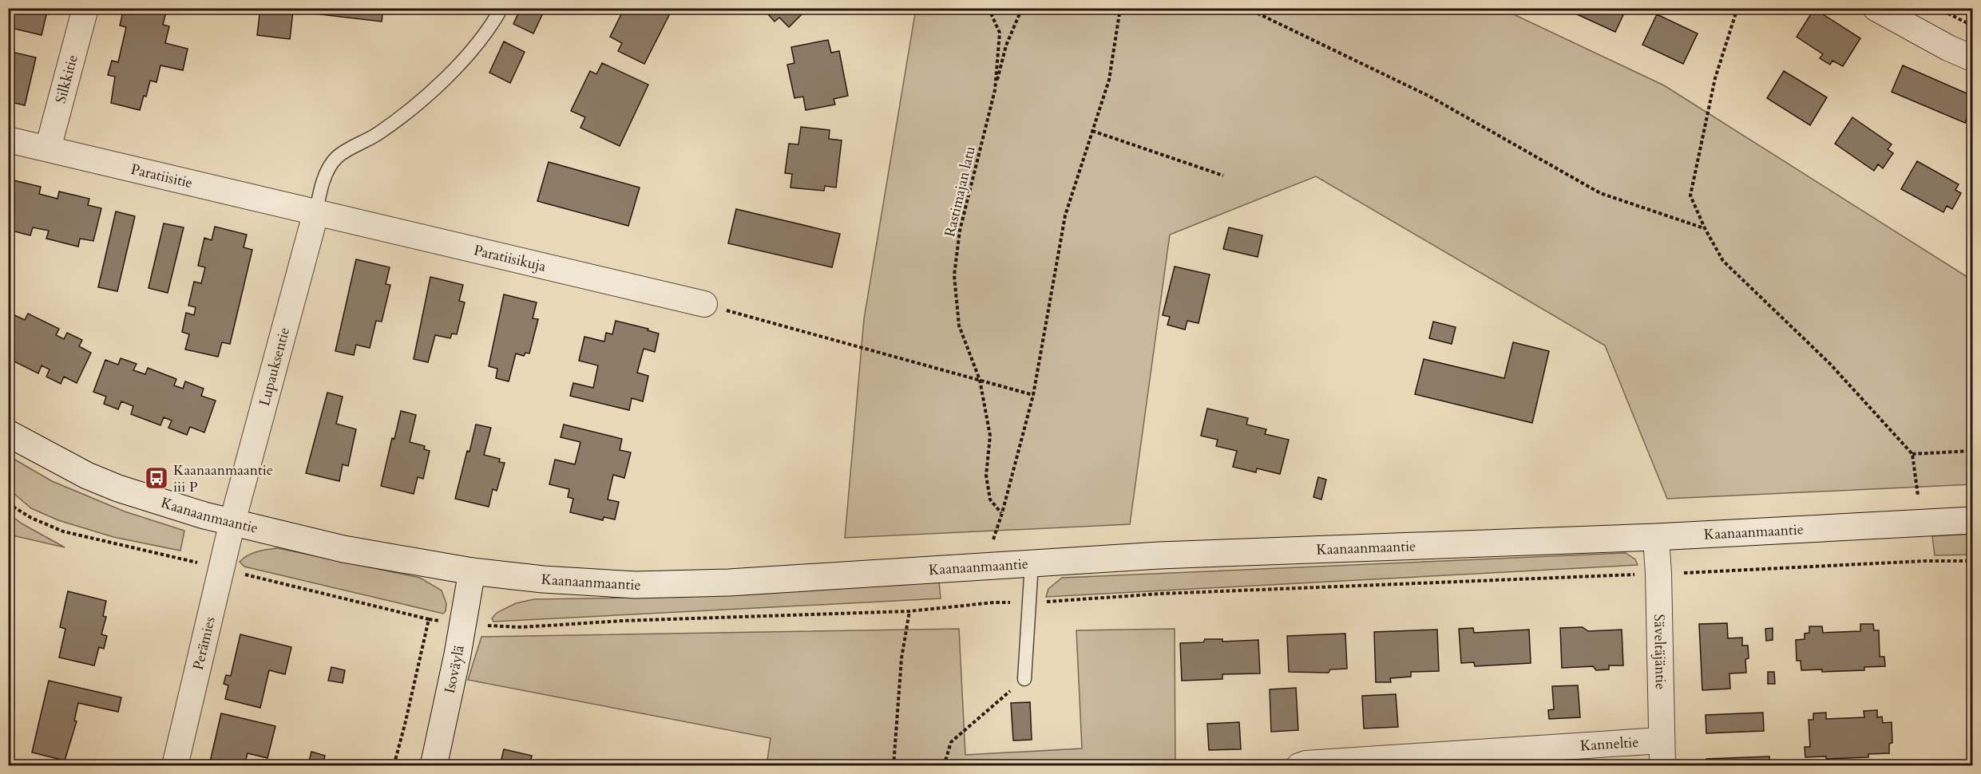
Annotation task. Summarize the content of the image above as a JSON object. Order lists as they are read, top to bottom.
{
  "streets": {
    "street": [
      "Silkkitie",
      "Paratiisitie",
      "Paratiisikuja",
      "Lupauksentie",
      "Kaanaanmaantie",
      "Perämies",
      "Säveltäjäntie",
      "Isoväylä",
      "Kanneltie"
    ],
    "path": ["Rastimajan latu"]
  },
  "crossings": [
    ["Silkkitie", "Paratiisitie"],
    ["Paratiisitie", "Paratiisikuja"],
    ["Paratiisitie", "Lupauksentie"],
    ["Paratiisikuja", "Lupauksentie"],
    ["Lupauksentie", "Kaanaanmaantie"],
    ["Lupauksentie", "Perämies"],
    ["Kaanaanmaantie", "Perämies"],
    ["Kaanaanmaantie", "Säveltäjäntie"],
    ["Kaanaanmaantie", "Isoväylä"],
    ["Säveltäjäntie", "Kanneltie"]
  ],
  "places": {
    "bus stop": ["Kaanaanmaantie iii P"]
  }
}
